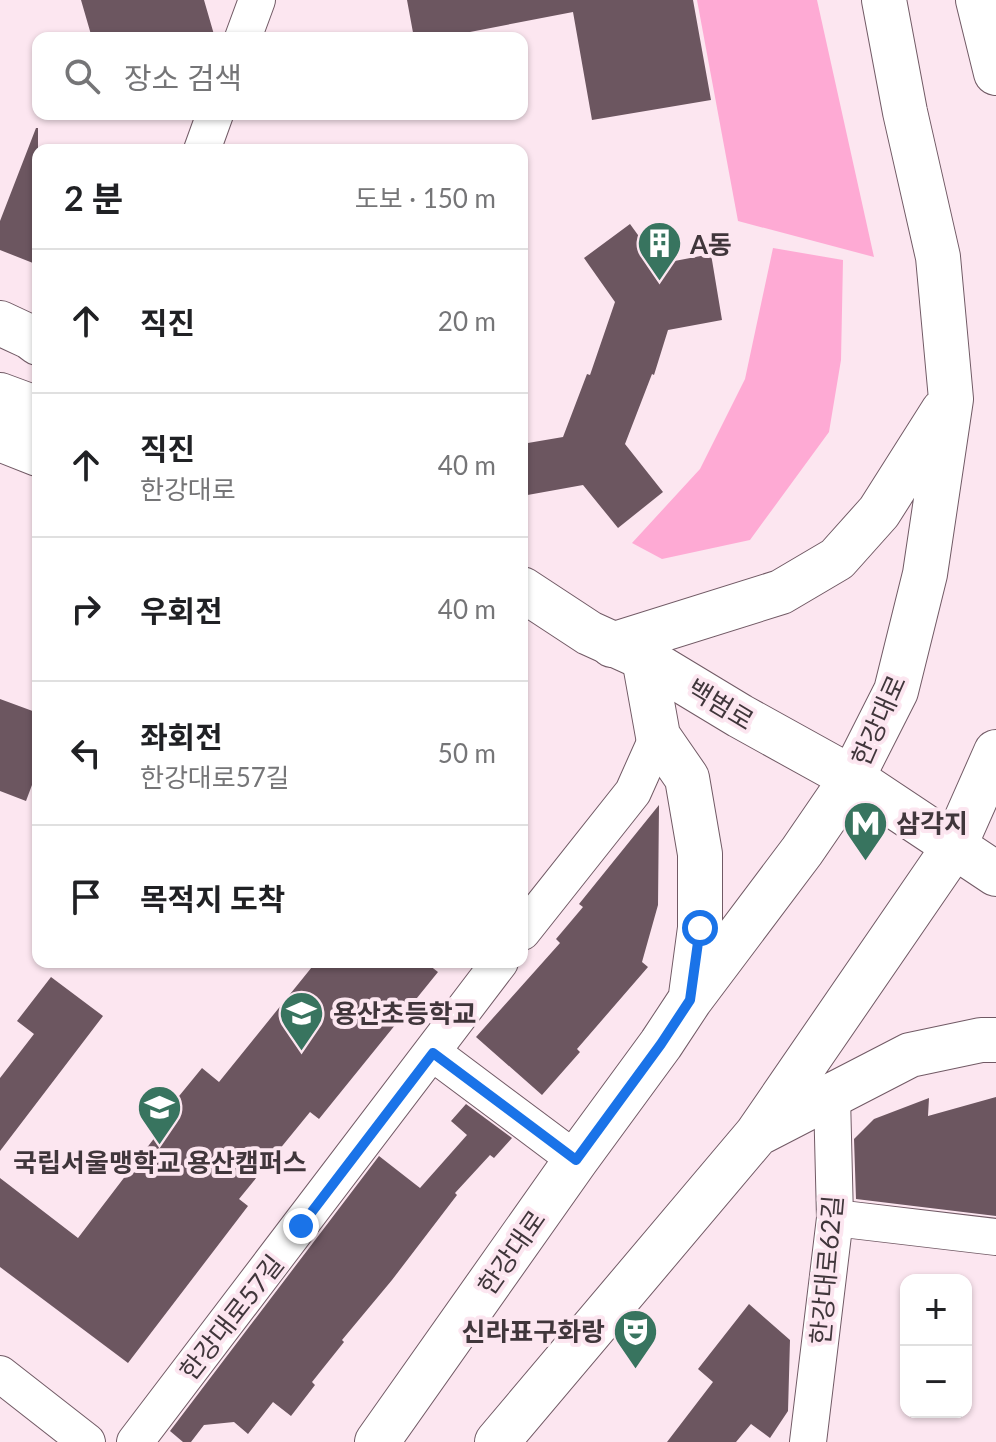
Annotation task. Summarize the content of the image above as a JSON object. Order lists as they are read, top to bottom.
{
  "streets": {
    "main road": ["백범로", "한강대로"],
    "street": ["한강대로62길", "한강대로57길"]
  },
  "crossings": [
    ["백범로", "한강대로"]
  ],
  "places": {
    "building": ["A동"],
    "metro station": ["삼각지"],
    "school or university": ["용산초등학교", "국립서울맹학교 용산캠퍼스"],
    "theatre": ["신라표구화랑"]
  },
  "page": {
    "search": "장소 검색",
    "heading": ["2 분", "도보 · 150 m"],
    "list": [
      ["직진", "20 m"],
      ["직진", "한강대로", "40 m"],
      ["우회전", "40 m"],
      ["좌회전", "한강대로57길", "50 m"],
      "목적지 도착"
    ],
    "map_buttons": ["+", "−"]
  }
}
